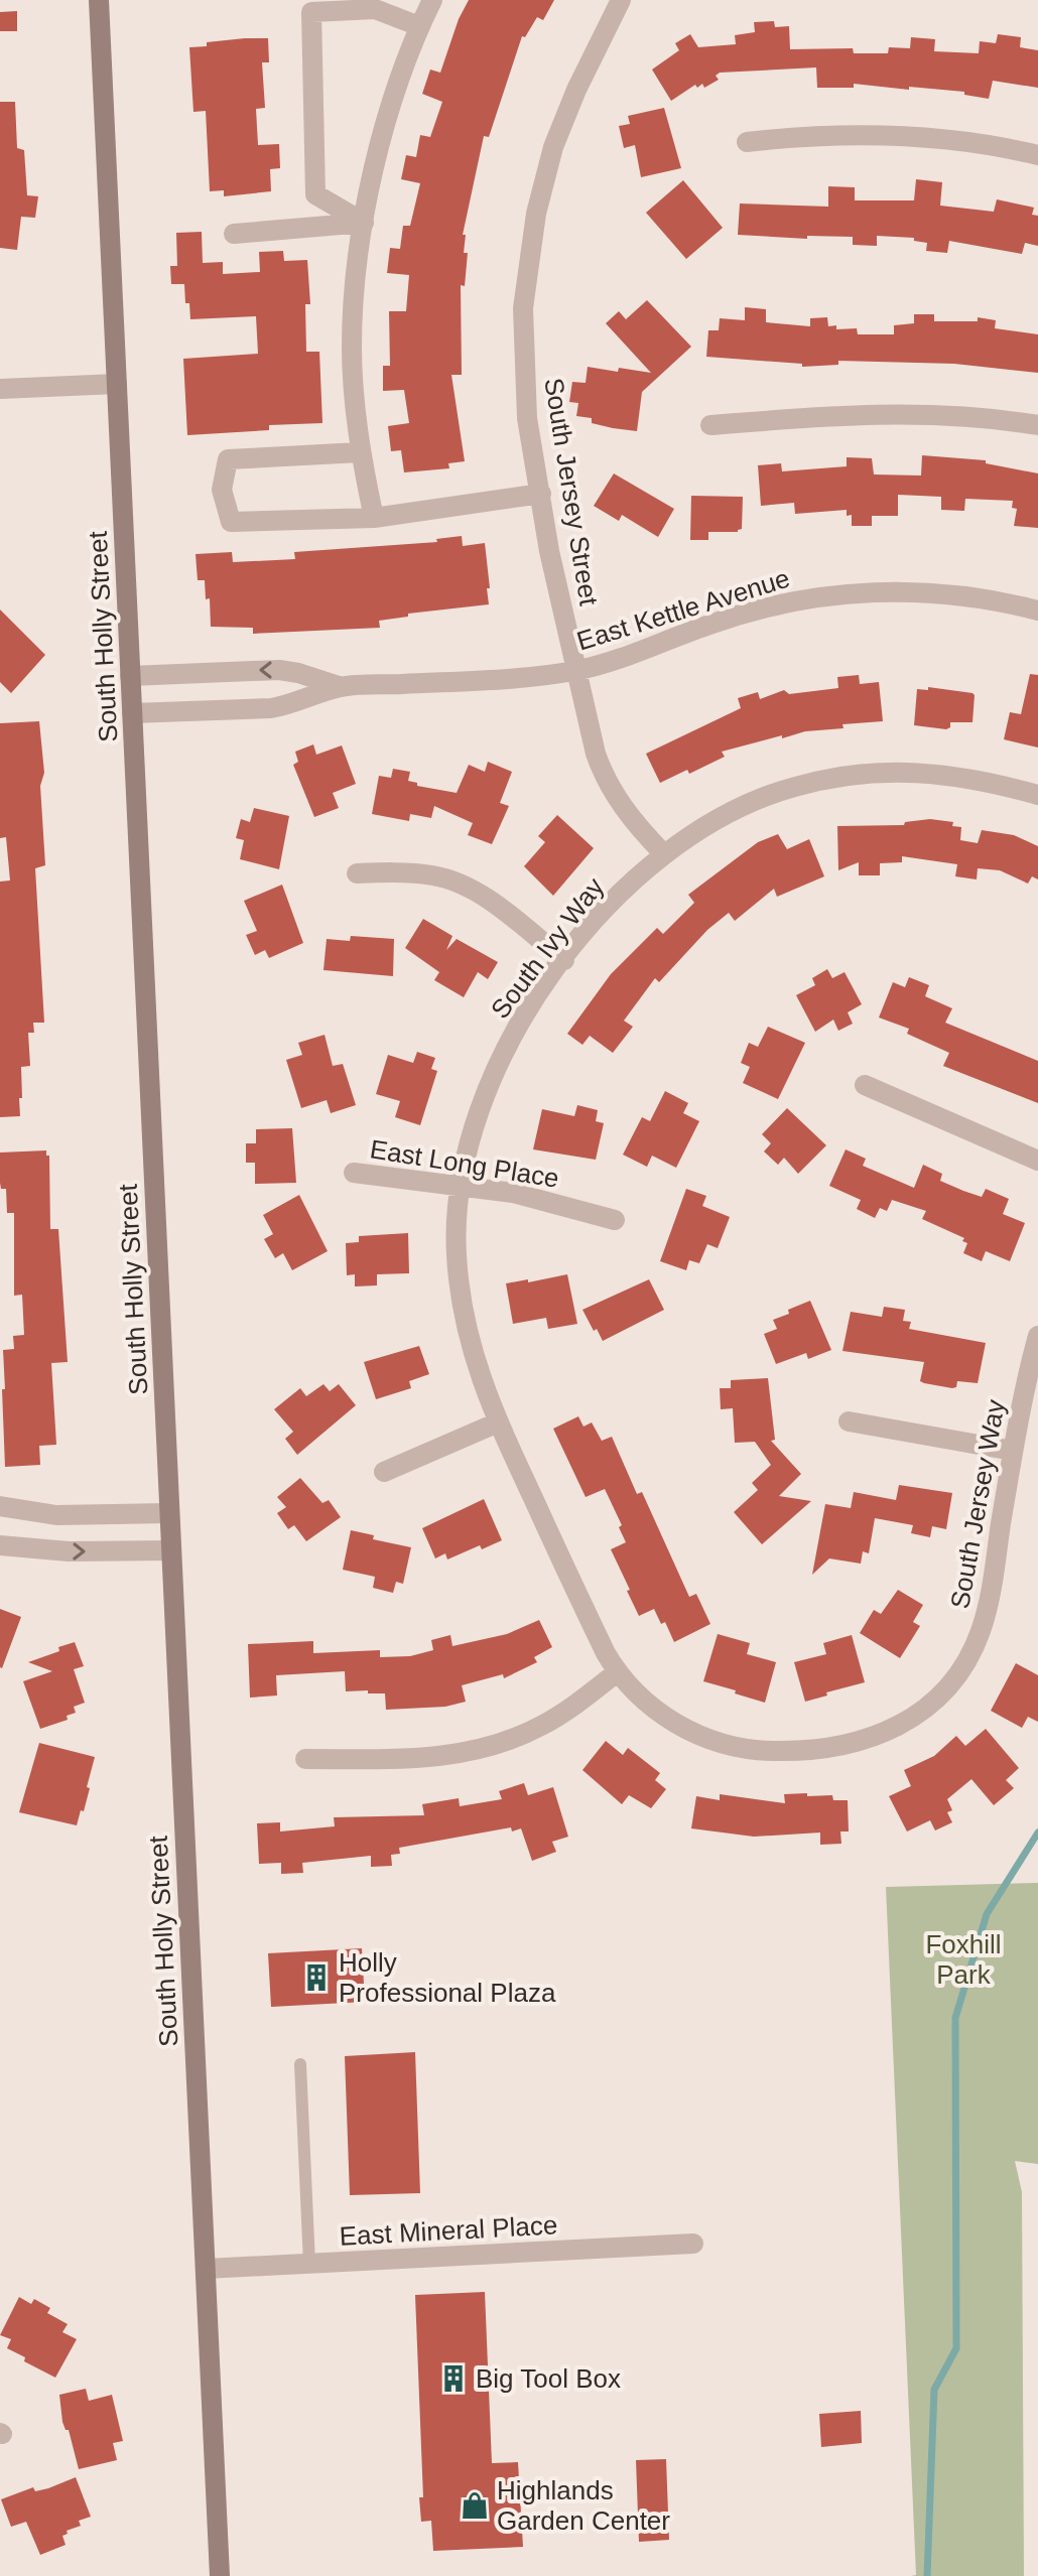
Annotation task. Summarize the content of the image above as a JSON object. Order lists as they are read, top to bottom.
{
  "streets": {
    "main road": ["South Holly Street"],
    "street": [
      "South Jersey Street",
      "East Kettle Avenue",
      "South Ivy Way",
      "East Long Place",
      "South Jersey Way",
      "East Mineral Place"
    ]
  },
  "crossings": [
    ["South Jersey Street", "East Kettle Avenue"],
    ["South Jersey Street", "South Ivy Way"],
    ["East Kettle Avenue", "South Holly Street"],
    ["South Holly Street", "East Mineral Place"],
    ["South Ivy Way", "East Long Place"],
    ["South Ivy Way", "South Jersey Way"]
  ],
  "parks": ["Foxhill Park"],
  "places": {
    "building": ["Holly Professional Plaza", "Big Tool Box"],
    "shop": ["Highlands Garden Center"]
  }
}
